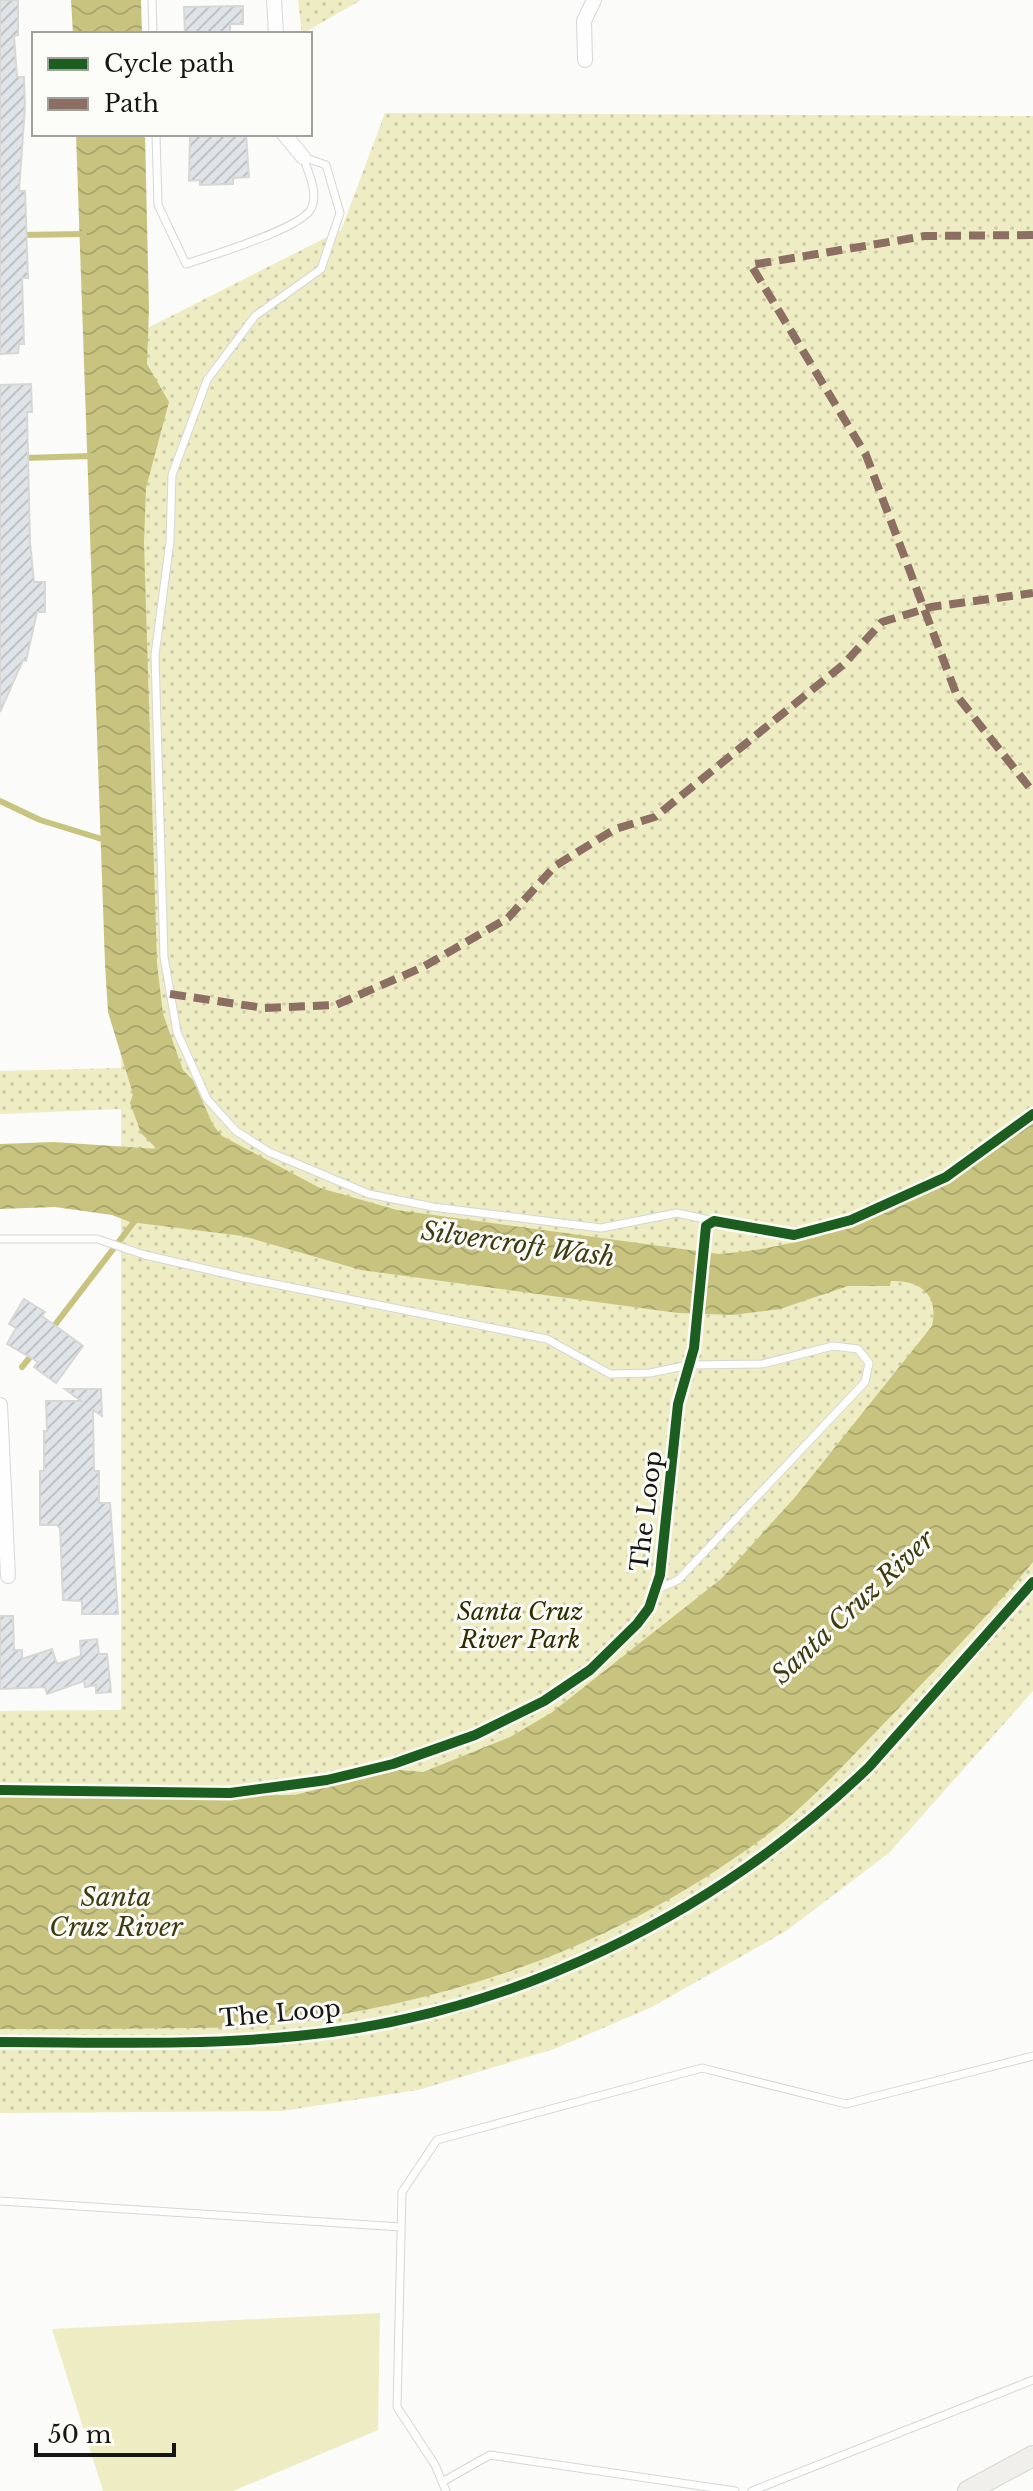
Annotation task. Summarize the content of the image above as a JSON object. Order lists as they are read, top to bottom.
{
  "streets": {
    "cycle path": ["The Loop"]
  },
  "water": ["Silvercroft Wash", "Santa Cruz River"],
  "parks": ["Santa Cruz River Park"],
  "legend": ["Cycle path", "Path"],
  "scale_bar": "50 m"
}
